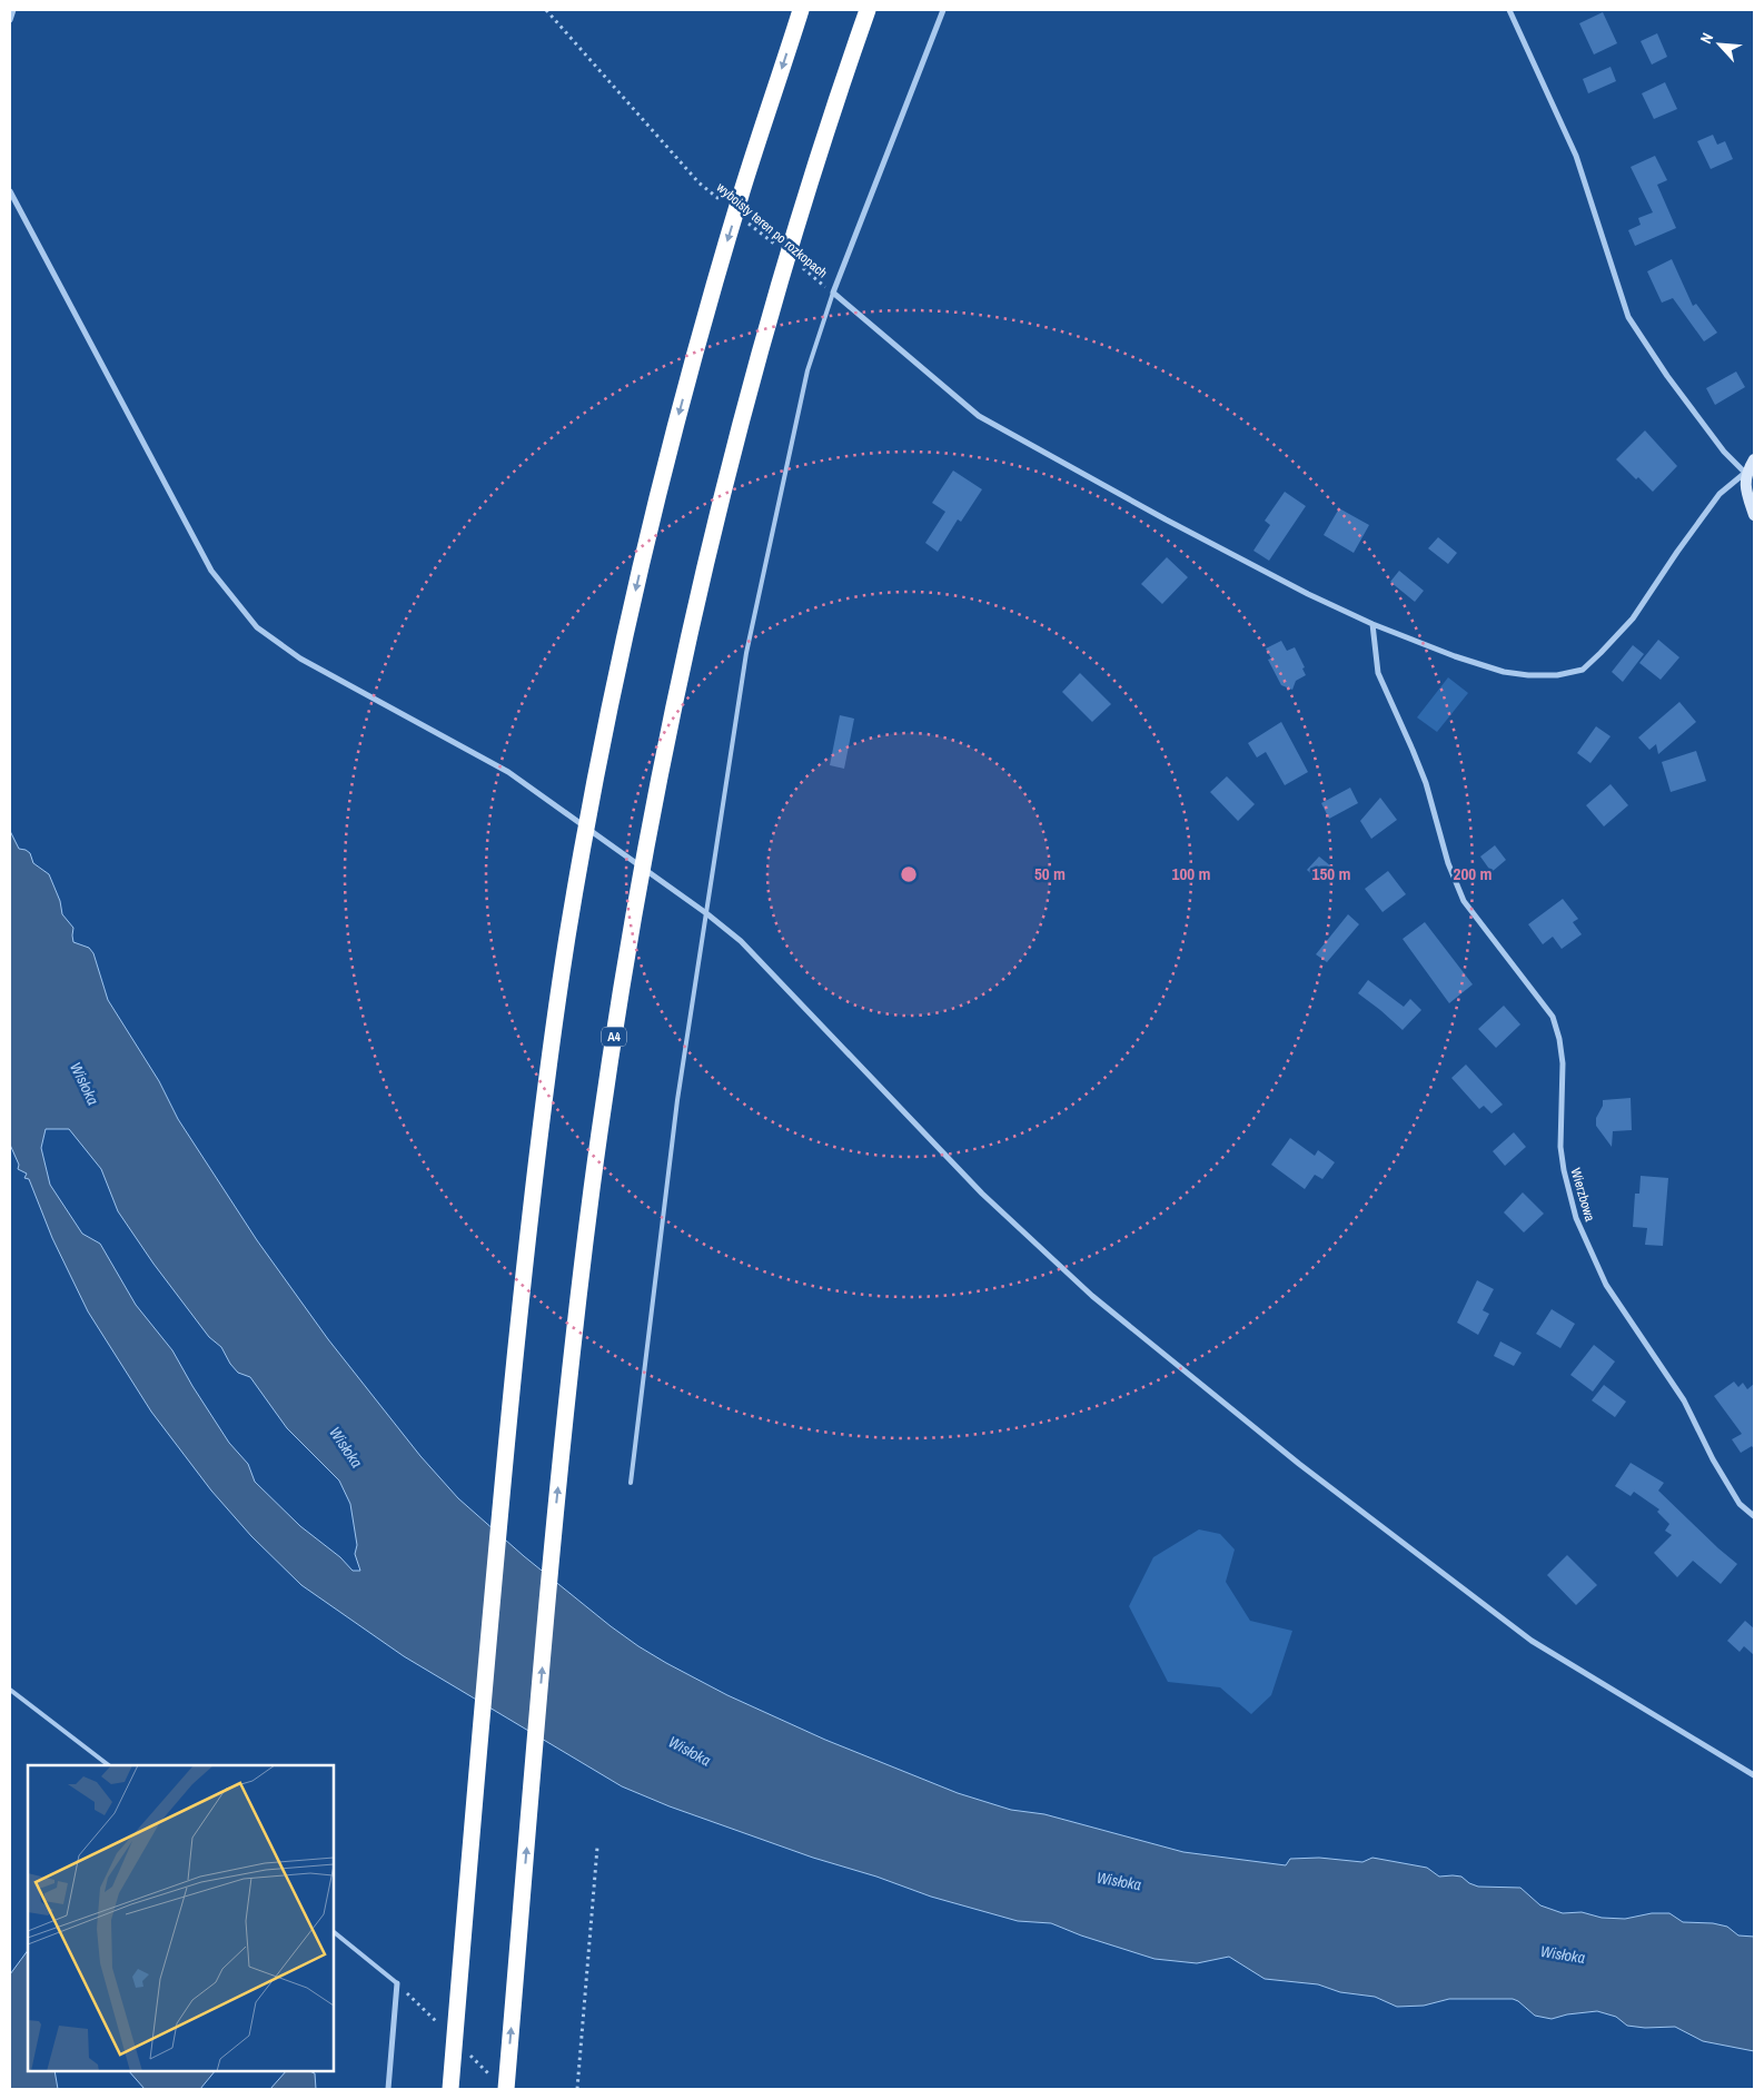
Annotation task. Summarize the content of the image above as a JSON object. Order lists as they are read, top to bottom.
{
  "streets": {
    "highway": ["A4"],
    "street": ["Wierzbowa"],
    "path": ["wyboisty teren po rozkopach"]
  },
  "water": ["Wisłoka"],
  "north": "top left",
  "rings": [
    "50 m",
    "100 m",
    "150 m",
    "200 m"
  ]
}
